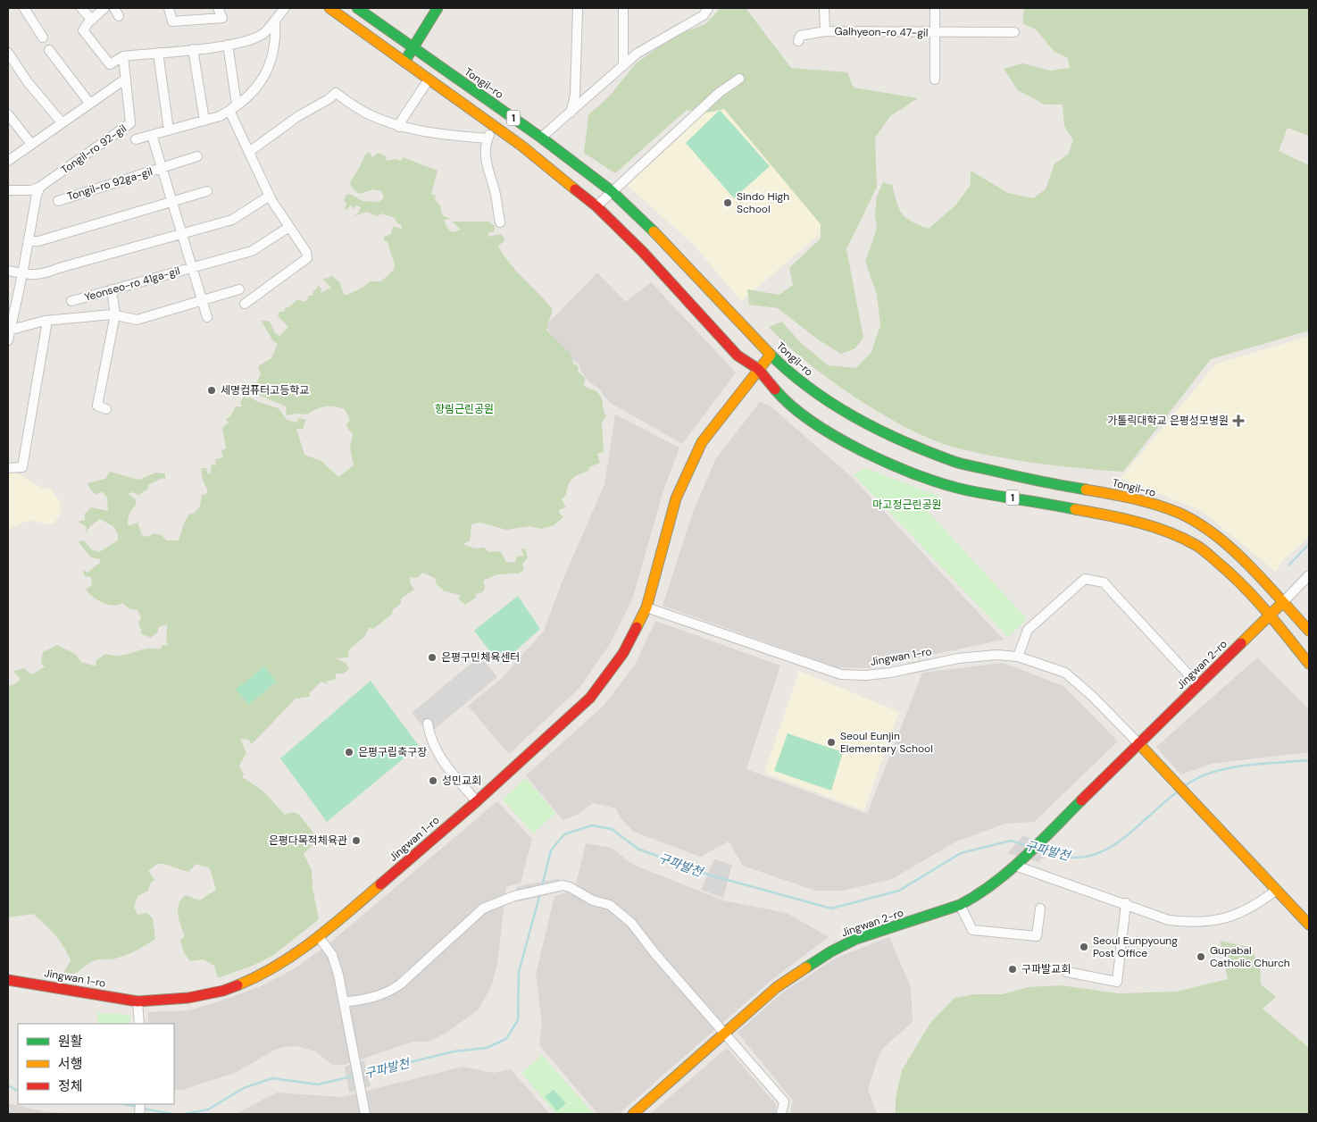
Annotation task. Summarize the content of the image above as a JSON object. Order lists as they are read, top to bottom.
{
  "streets": {
    "main road": [
      "Tongil-ro",
      "1",
      "Jingwan 1-ro",
      "Jingwan 2-ro"
    ],
    "street": [
      "Galhyeon-ro 47-gil",
      "Tongil-ro 92-gil",
      "Tongil-ro 92ga-gil",
      "Yeonseo-ro 41ga-gil"
    ]
  },
  "crossings": [
    ["Tongil-ro", "Jingwan 1-ro"],
    ["Tongil-ro", "Jingwan 2-ro"],
    ["1", "Jingwan 1-ro"],
    ["1", "Jingwan 2-ro"],
    ["Tongil-ro 92ga-gil", "Yeonseo-ro 41ga-gil"],
    ["Jingwan 1-ro", "Jingwan 2-ro"]
  ],
  "water": ["구파발천"],
  "parks": ["향림근린공원", "마고정근린공원"],
  "places": {
    "other": [
      "Sindo High School",
      "세명컴퓨터고등학교",
      "은평구민체육센터",
      "Seoul Eunjin Elementary School",
      "은평구립축구장",
      "성민교회",
      "은평다목적체육관",
      "Seoul Eunpyoung Post Office",
      "Gupabal Catholic Church",
      "구파발교회"
    ],
    "health": ["가톨릭대학교 은평성모병원"]
  },
  "legend": ["원활", "서행", "정체"]
}
